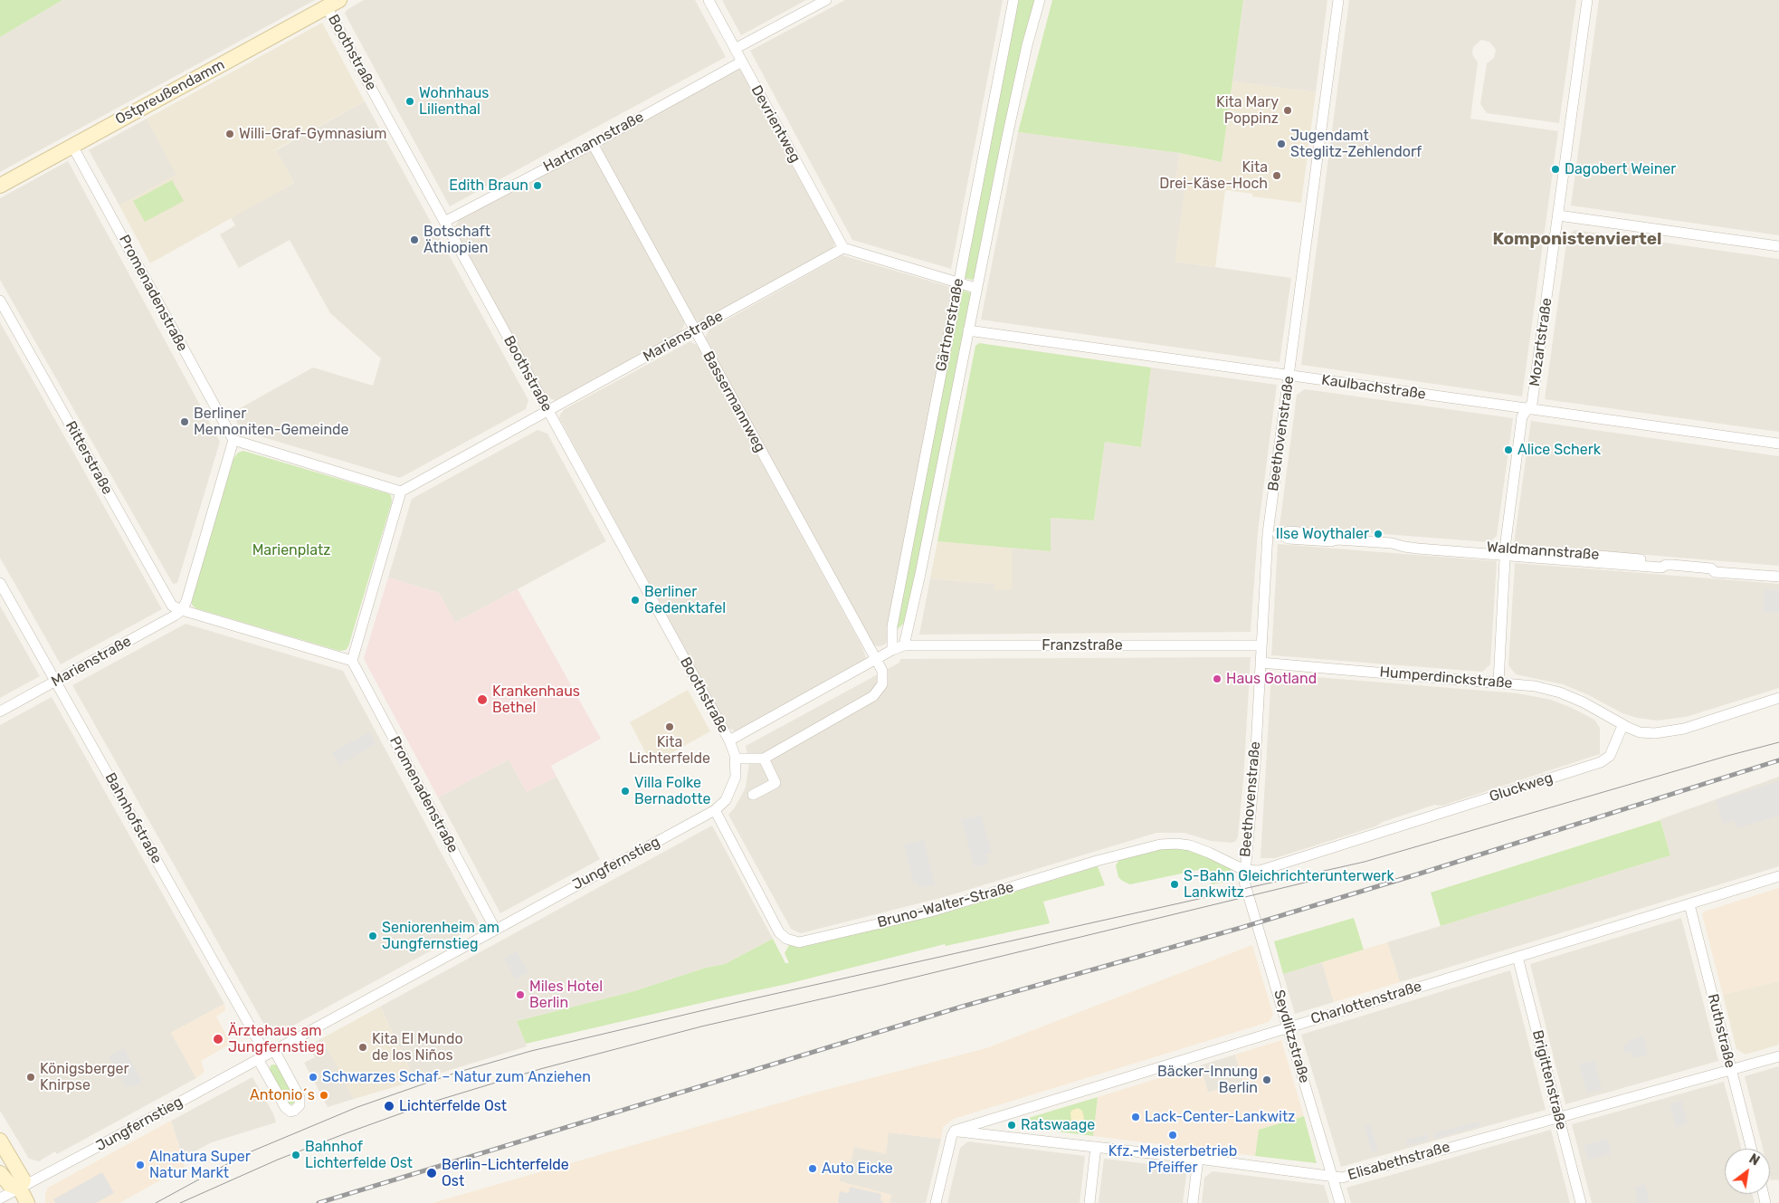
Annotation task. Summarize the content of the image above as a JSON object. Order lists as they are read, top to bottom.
{
  "streets": {
    "street": [
      "Boothstraße",
      "Ostpreußendamm",
      "Devrientweg",
      "Hartmannstraße",
      "Promenadenstraße",
      "Gärtnerstraße",
      "Marienstraße",
      "Mozartstraße",
      "Kaulbachstraße",
      "Bassermannweg",
      "Beethovenstraße",
      "Ritterstraße",
      "Waldmannstraße",
      "Franzstraße",
      "Humperdinckstraße",
      "Gluckweg",
      "Bahnhofstraße",
      "Jungfernstieg",
      "Bruno-Walter-Straße",
      "Charlottenstraße",
      "Ruthstraße",
      "Seydlitzstraße",
      "Brigittenstraße",
      "Elisabethstraße"
    ]
  },
  "crossings": [
    ["Boothstraße", "Ostpreußendamm"],
    ["Boothstraße", "Hartmannstraße"],
    ["Boothstraße", "Marienstraße"],
    ["Boothstraße", "Jungfernstieg"],
    ["Ostpreußendamm", "Promenadenstraße"],
    ["Devrientweg", "Hartmannstraße"],
    ["Devrientweg", "Marienstraße"],
    ["Hartmannstraße", "Bassermannweg"],
    ["Promenadenstraße", "Jungfernstieg"],
    ["Gärtnerstraße", "Kaulbachstraße"],
    ["Gärtnerstraße", "Franzstraße"],
    ["Marienstraße", "Bassermannweg"],
    ["Marienstraße", "Ritterstraße"],
    ["Marienstraße", "Bahnhofstraße"],
    ["Mozartstraße", "Kaulbachstraße"],
    ["Mozartstraße", "Waldmannstraße"],
    ["Mozartstraße", "Humperdinckstraße"],
    ["Kaulbachstraße", "Beethovenstraße"],
    ["Beethovenstraße", "Waldmannstraße"],
    ["Beethovenstraße", "Franzstraße"],
    ["Beethovenstraße", "Humperdinckstraße"],
    ["Beethovenstraße", "Gluckweg"],
    ["Beethovenstraße", "Bruno-Walter-Straße"],
    ["Beethovenstraße", "Seydlitzstraße"],
    ["Humperdinckstraße", "Gluckweg"],
    ["Gluckweg", "Bruno-Walter-Straße"],
    ["Gluckweg", "Seydlitzstraße"],
    ["Bahnhofstraße", "Jungfernstieg"],
    ["Jungfernstieg", "Bruno-Walter-Straße"],
    ["Bruno-Walter-Straße", "Seydlitzstraße"],
    ["Charlottenstraße", "Ruthstraße"],
    ["Charlottenstraße", "Seydlitzstraße"],
    ["Charlottenstraße", "Brigittenstraße"],
    ["Charlottenstraße", "Elisabethstraße"],
    ["Ruthstraße", "Elisabethstraße"],
    ["Seydlitzstraße", "Elisabethstraße"],
    ["Brigittenstraße", "Elisabethstraße"]
  ],
  "districts": ["Komponistenviertel"],
  "parks": ["Marienplatz"],
  "places": [
    "Wohnhaus Lilienthal",
    "Kita Mary Poppinz",
    "Willi-Graf-Gymnasium",
    "Jugendamt Steglitz-Zehlendorf",
    "Dagobert Weiner",
    "Kita Drei-Käse-Hoch",
    "Edith Braun",
    "Botschaft Äthiopien",
    "Berliner Mennoniten-Gemeinde",
    "Alice Scherk",
    "Ilse Woythaler",
    "Berliner Gedenktafel",
    "Haus Gotland",
    "Krankenhaus Bethel",
    "Kita Lichterfelde",
    "Villa Folke Bernadotte",
    "S-Bahn Gleichrichterunterwerk Lankwitz",
    "Seniorenheim am Jungfernstieg",
    "Miles Hotel Berlin",
    "Ärztehaus am Jungfernstieg",
    "Kita El Mundo de los Niños",
    "Königsberger Knirpse",
    "Schwarzes Schaf – Natur zum Anziehen",
    "Bäcker-Innung Berlin",
    "Antonio´s",
    "Lichterfelde Ost",
    "Lack-Center-Lankwitz",
    "Ratswaage",
    "Kfz.-Meisterbetrieb Pfeiffer",
    "Bahnhof Lichterfelde Ost",
    "Alnatura Super Natur Markt",
    "Auto Eicke",
    "Berlin-Lichterfelde Ost"
  ],
  "north": "top right"
}
